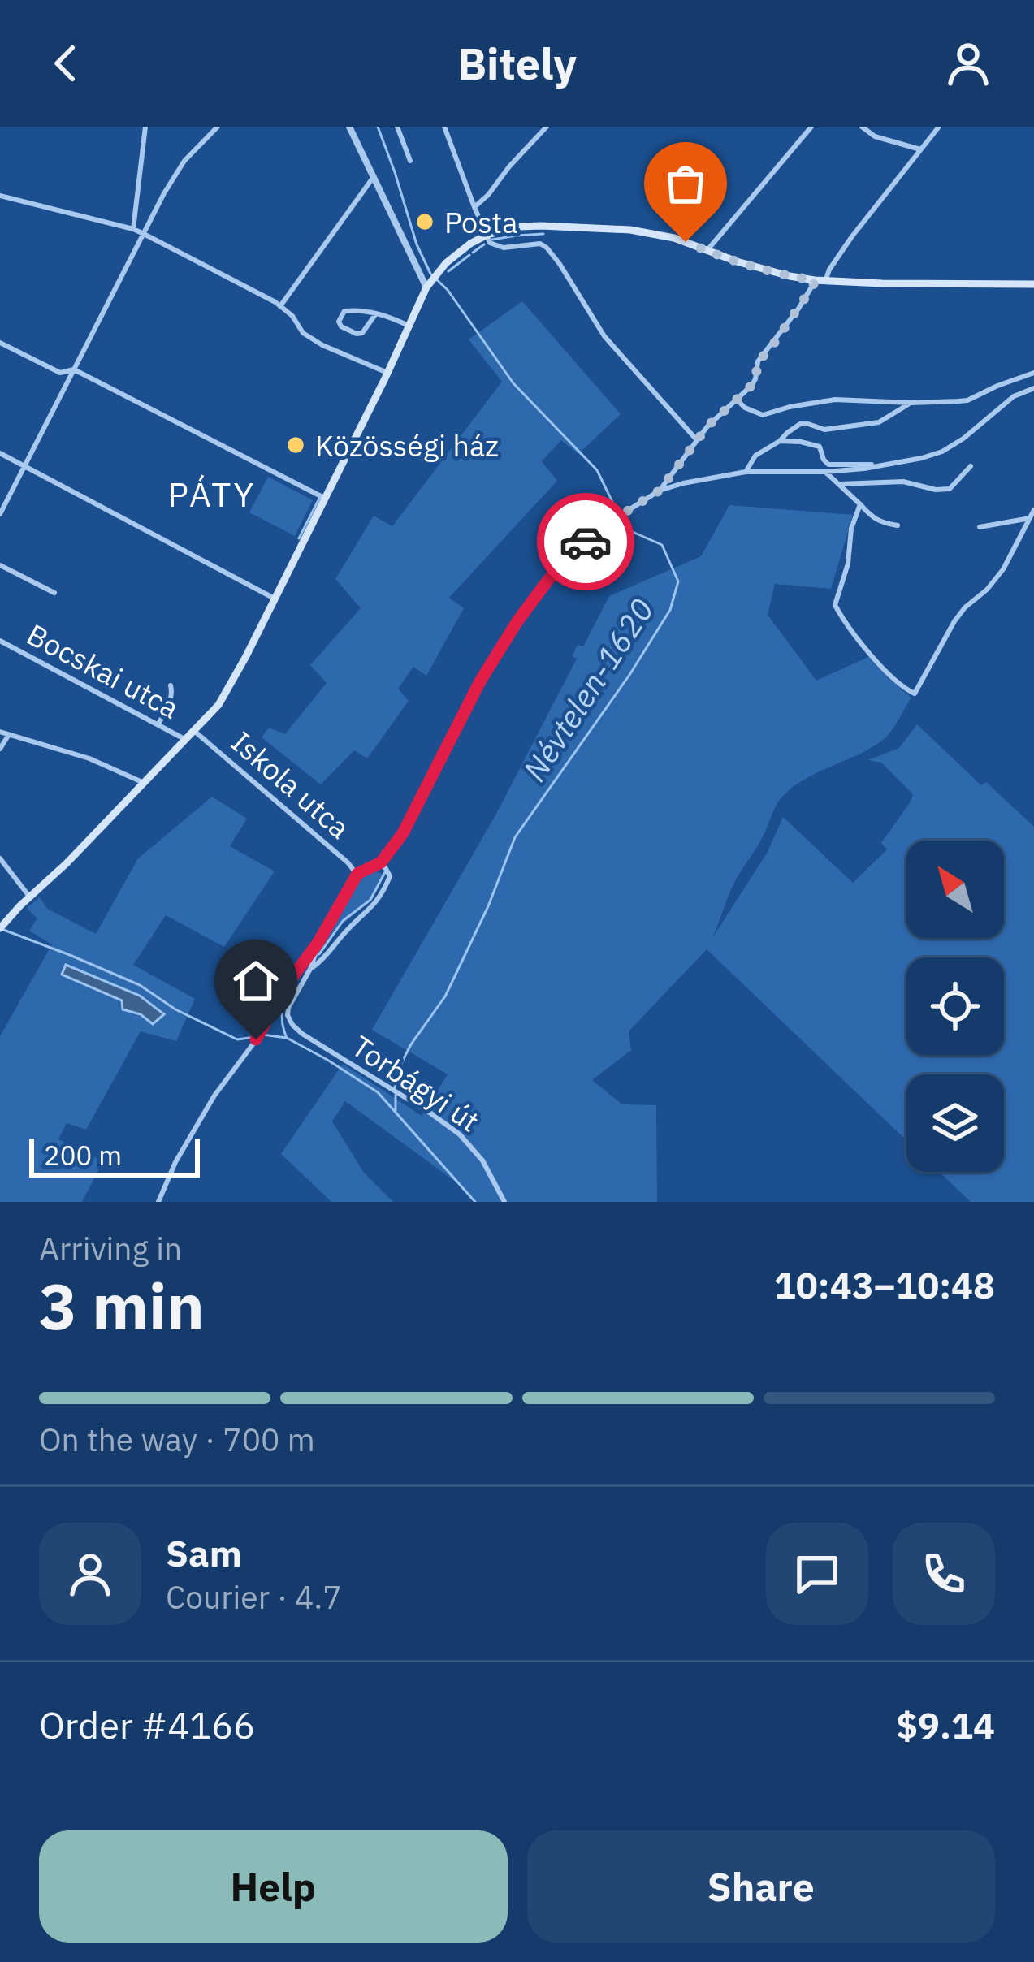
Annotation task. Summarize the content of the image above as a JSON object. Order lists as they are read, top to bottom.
{
  "streets": {
    "street": ["Bocskai utca", "Iskola utca", "Torbágyi út"]
  },
  "districts": ["PÁTY"],
  "water": ["Névtelen-1620"],
  "places": ["Posta", "Közösségi ház"],
  "scale_bar": "200 m",
  "north": "top left",
  "page": {
    "header": "Bitely",
    "scale": "200 m",
    "heading": ["3 min", "Arriving in", "10:43–10:48"],
    "panel": [
      "Sam",
      "Courier · 4.7",
      "Order #4166",
      "$9.14"
    ],
    "bar": "On the way · 700 m",
    "buttons": ["Help", "Share"]
  }
}
